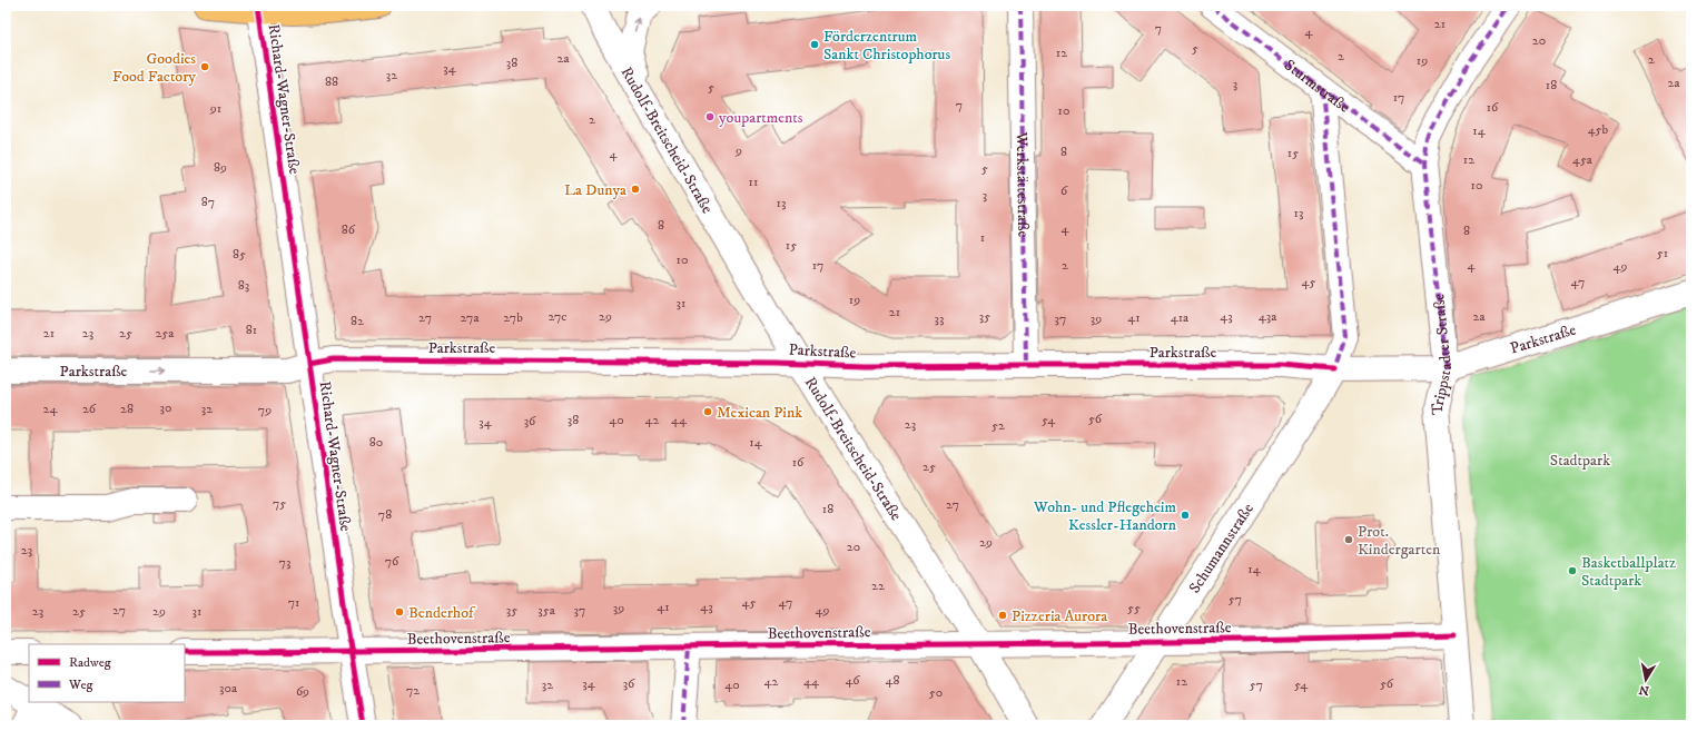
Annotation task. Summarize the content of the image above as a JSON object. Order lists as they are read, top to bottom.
{
  "streets": {
    "street": [
      "Sturmstraße",
      "Richard-Wagner-Straße",
      "Rudolf-Breitscheid-Straße",
      "Werkstättestraße",
      "Parkstraße",
      "Trippstadter Straße",
      "Schumannstraße",
      "Beethovenstraße"
    ]
  },
  "crossings": [
    ["Sturmstraße", "Trippstadter Straße"],
    ["Richard-Wagner-Straße", "Parkstraße"],
    ["Richard-Wagner-Straße", "Beethovenstraße"],
    ["Rudolf-Breitscheid-Straße", "Parkstraße"],
    ["Rudolf-Breitscheid-Straße", "Beethovenstraße"],
    ["Werkstättestraße", "Parkstraße"],
    ["Parkstraße", "Trippstadter Straße"],
    ["Parkstraße", "Schumannstraße"],
    ["Trippstadter Straße", "Beethovenstraße"],
    ["Schumannstraße", "Beethovenstraße"]
  ],
  "parks": ["Stadtpark"],
  "places": [
    "Förderzentrum Sankt Christophorus",
    "Goodies Food Factory",
    "youpartments",
    "La Dunya",
    "Mexican Pink",
    "Wohn- und Pflegeheim Kessler-Handorn",
    "Prot. Kindergarten",
    "Basketballplatz Stadtpark",
    "Benderhof",
    "Pizzeria Aurora"
  ],
  "house_numbers": [
    "21",
    "7",
    "4",
    "20",
    "5",
    "12",
    "2",
    "2a",
    "2",
    "19",
    "38",
    "34",
    "32",
    "88",
    "2a",
    "3",
    "18",
    "5",
    "17",
    "7",
    "16",
    "91",
    "10",
    "2",
    "45b",
    "14",
    "9",
    "8",
    "15",
    "4",
    "12",
    "45a",
    "89",
    "5",
    "11",
    "10",
    "6",
    "3",
    "87",
    "13",
    "13",
    "8",
    "4",
    "86",
    "8",
    "1",
    "15",
    "51",
    "85",
    "10",
    "17",
    "2",
    "4",
    "49",
    "45",
    "47",
    "83",
    "19",
    "31",
    "21",
    "27c",
    "29",
    "35",
    "43",
    "43a",
    "2a",
    "27",
    "27a",
    "27b",
    "41",
    "41a",
    "33",
    "37",
    "39",
    "82",
    "81",
    "21",
    "23",
    "25",
    "25a",
    "30",
    "24",
    "26",
    "28",
    "32",
    "79",
    "56",
    "38",
    "40",
    "42",
    "44",
    "54",
    "36",
    "34",
    "23",
    "52",
    "80",
    "14",
    "16",
    "25",
    "75",
    "27",
    "18",
    "78",
    "29",
    "20",
    "23",
    "76",
    "73",
    "14",
    "22",
    "57",
    "71",
    "45",
    "47",
    "41",
    "43",
    "39",
    "55",
    "27",
    "35",
    "35a",
    "37",
    "49",
    "23",
    "25",
    "29",
    "31",
    "46",
    "48",
    "42",
    "44",
    "12",
    "34",
    "36",
    "56",
    "32",
    "40",
    "57",
    "54",
    "30a",
    "72",
    "69",
    "50"
  ],
  "legend": ["Radweg", "Weg"],
  "north": "bottom"
}
